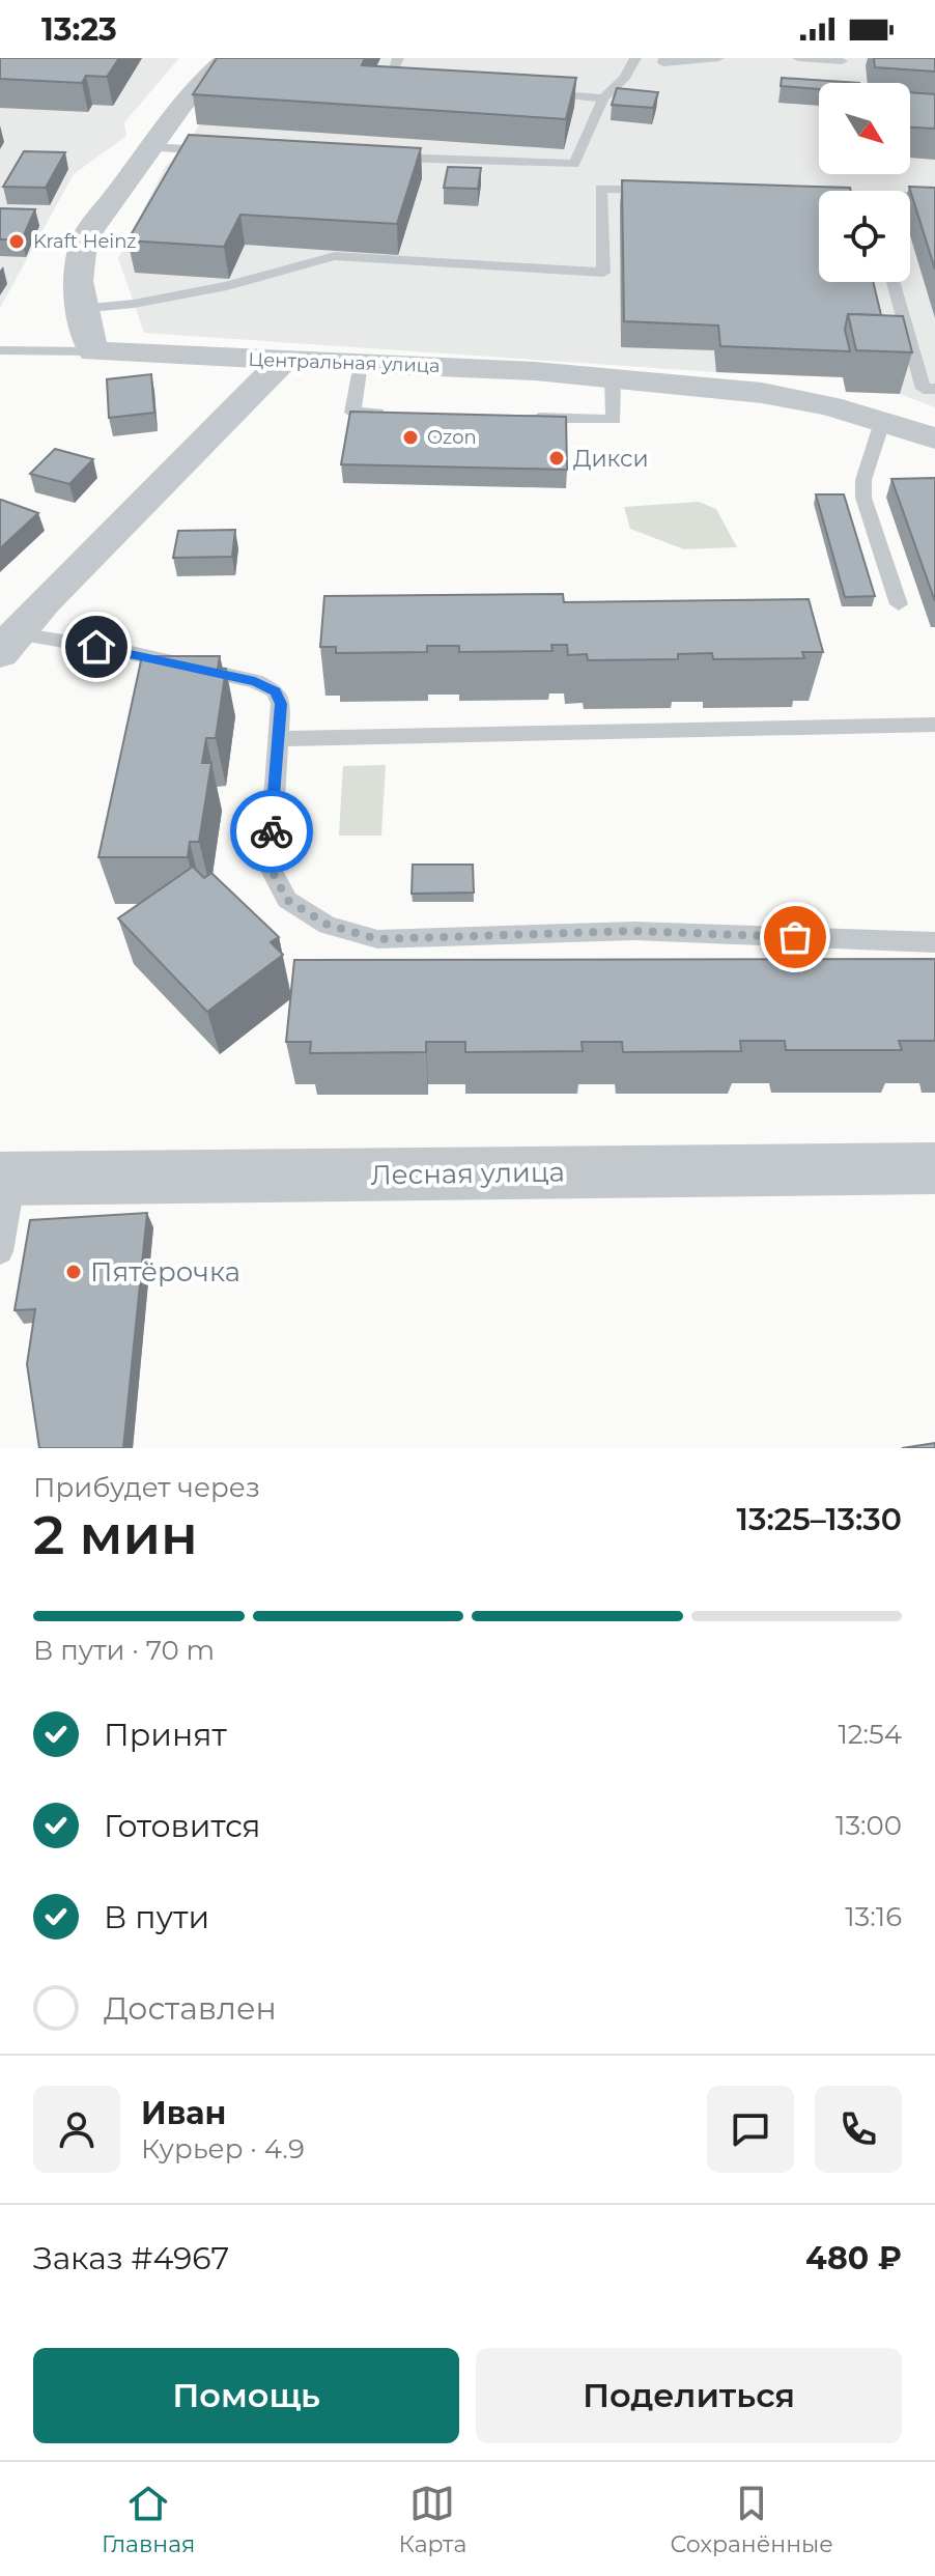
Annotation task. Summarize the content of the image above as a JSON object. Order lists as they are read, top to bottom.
{
  "streets": {
    "street": ["Центральная улица", "Лесная улица"]
  },
  "places": [
    "Kraft Heinz",
    "Ozon",
    "Дикси",
    "Пятёрочка"
  ],
  "north": "bottom right",
  "page": {
    "status": "13:23",
    "heading": ["2 мин", "Прибудет через", "13:25–13:30"],
    "panel": [
      "Иван",
      "Курьер · 4.9",
      "Заказ #4967",
      "480 ₽"
    ],
    "bar": "В пути · 70 m",
    "list": [
      ["Принят", "12:54"],
      ["Готовится", "13:00"],
      ["В пути", "13:16"],
      "Доставлен"
    ],
    "buttons": ["Помощь", "Поделиться"],
    "tabs": ["Главная", "Карта", "Сохранённые"]
  }
}
